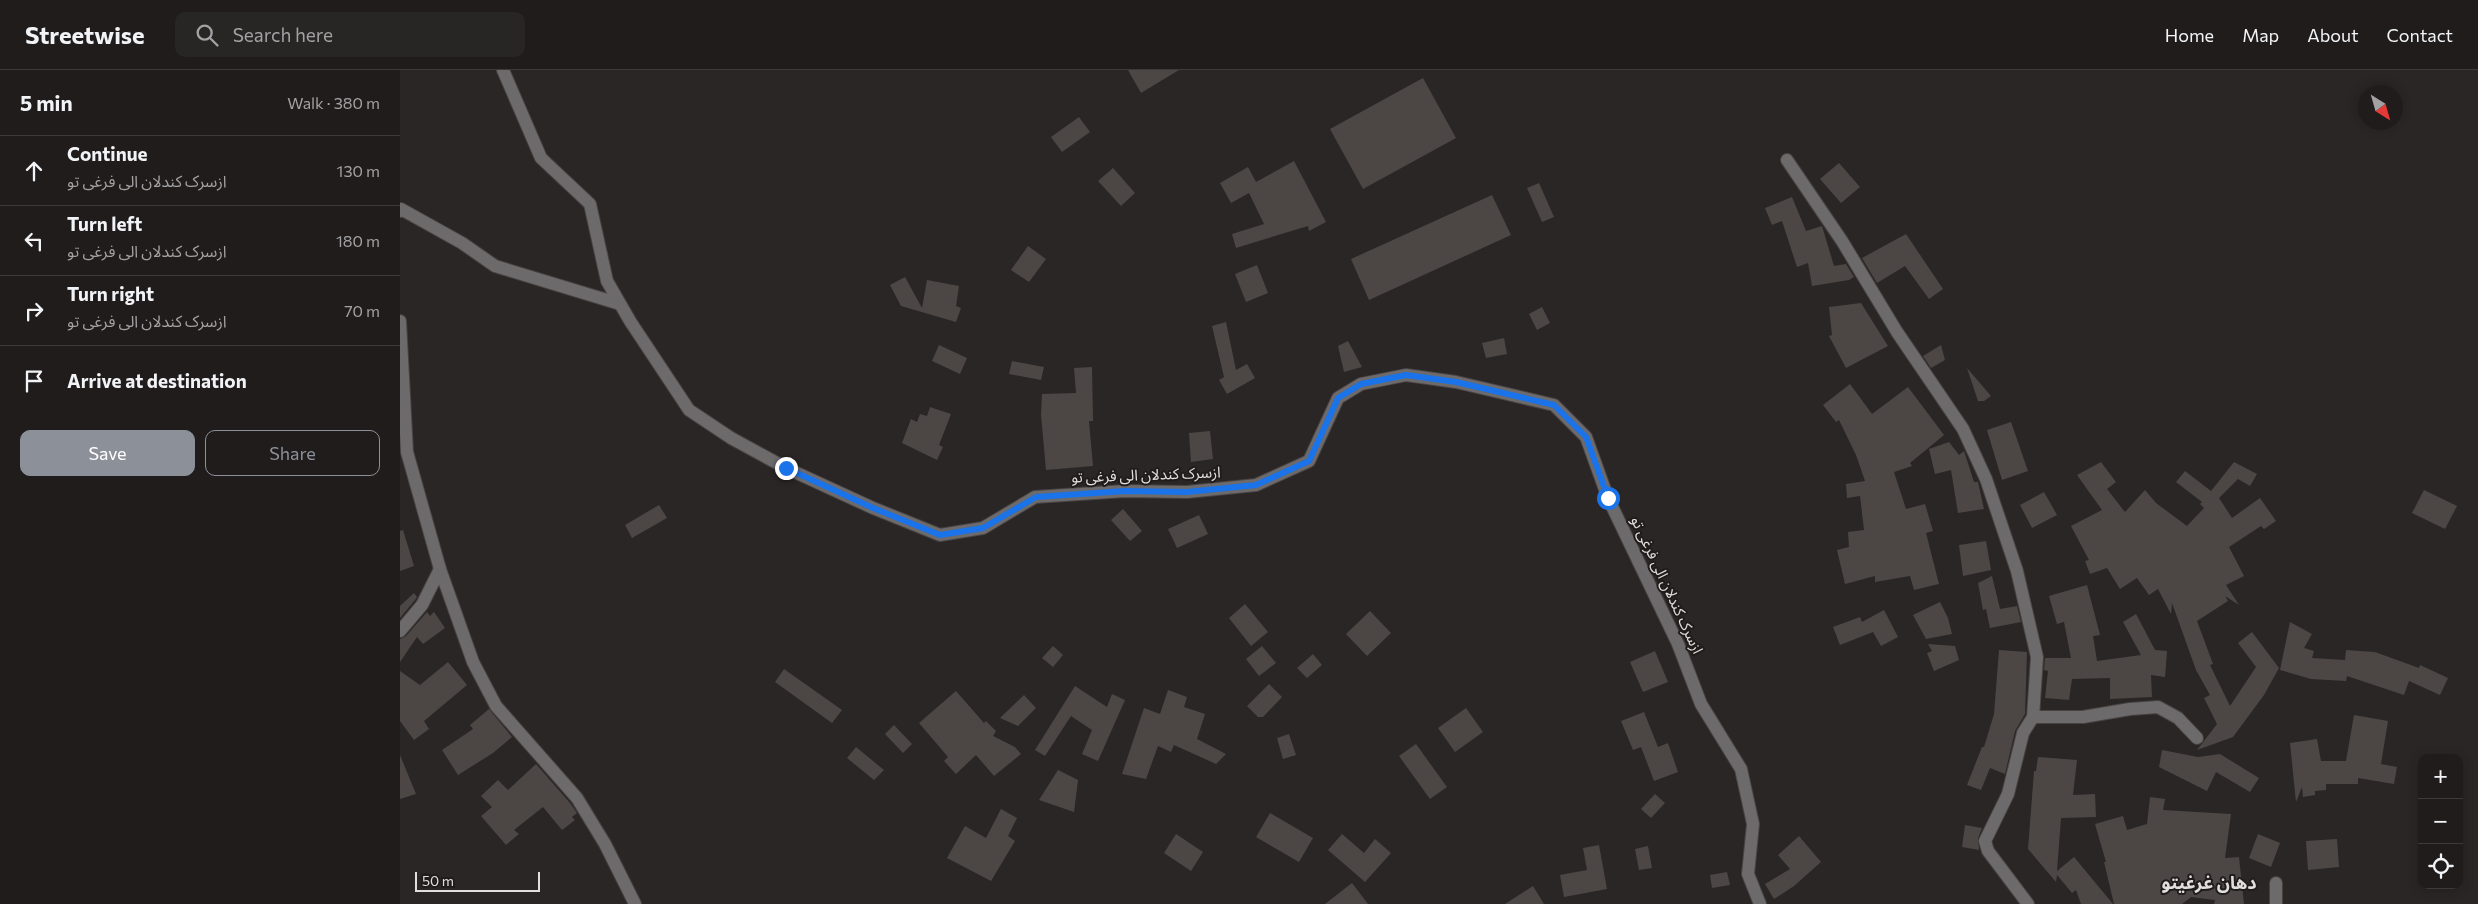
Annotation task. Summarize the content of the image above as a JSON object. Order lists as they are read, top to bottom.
{
  "streets": {
    "street": ["ازسرک کندلان الی فرغی تو"]
  },
  "districts": ["دهان غرغیتو"],
  "scale_bar": "50 m",
  "north": "bottom right",
  "page": {
    "header": "Streetwise",
    "search": "Search here",
    "nav": [
      "Home",
      "Map",
      "About",
      "Contact"
    ],
    "heading": ["5 min", "Walk · 380 m"],
    "list": [
      ["Continue", "ازسرک کندلان الی فرغی تو", "130 m"],
      ["Turn left", "ازسرک کندلان الی فرغی تو", "180 m"],
      ["Turn right", "ازسرک کندلان الی فرغی تو", "70 m"],
      "Arrive at destination"
    ],
    "buttons": ["Save", "Share"],
    "map_buttons": ["+", "−"],
    "scale": "50 m"
  }
}
